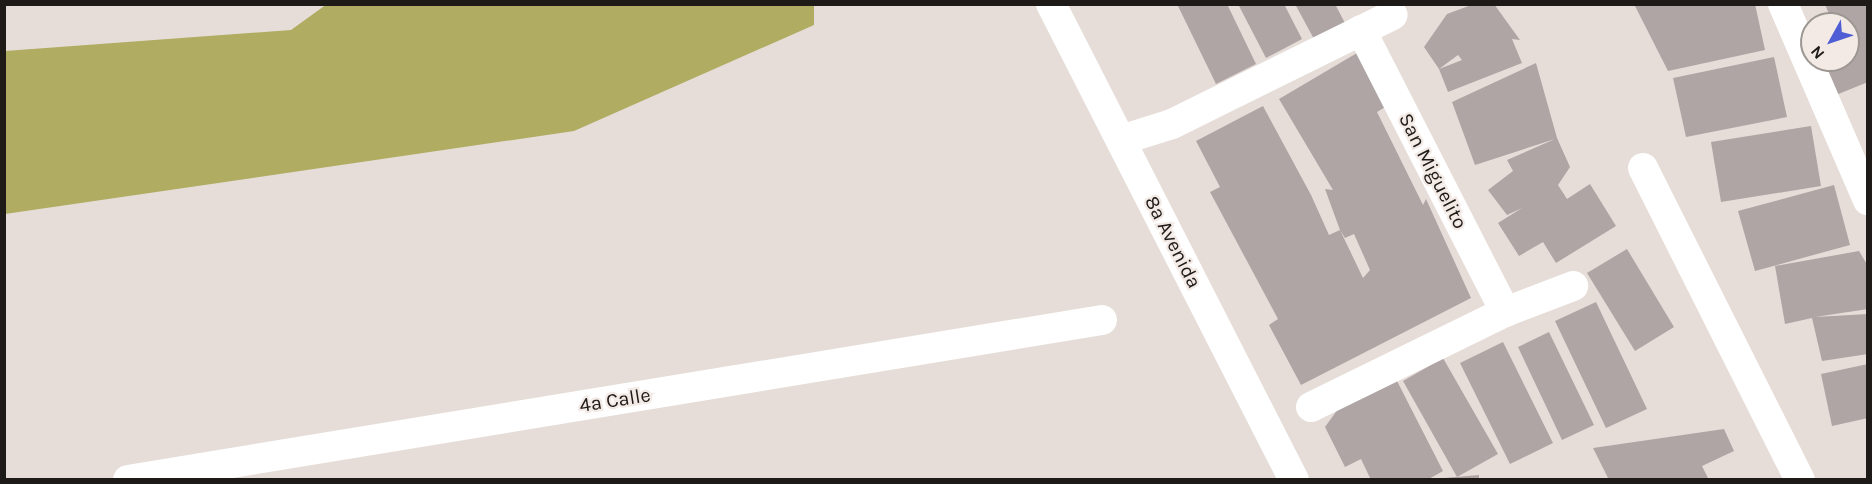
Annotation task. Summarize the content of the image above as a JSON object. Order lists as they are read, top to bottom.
{
  "streets": {
    "street": ["San Miguelito", "8a Avenida", "4a Calle"]
  },
  "north": "bottom left"
}
